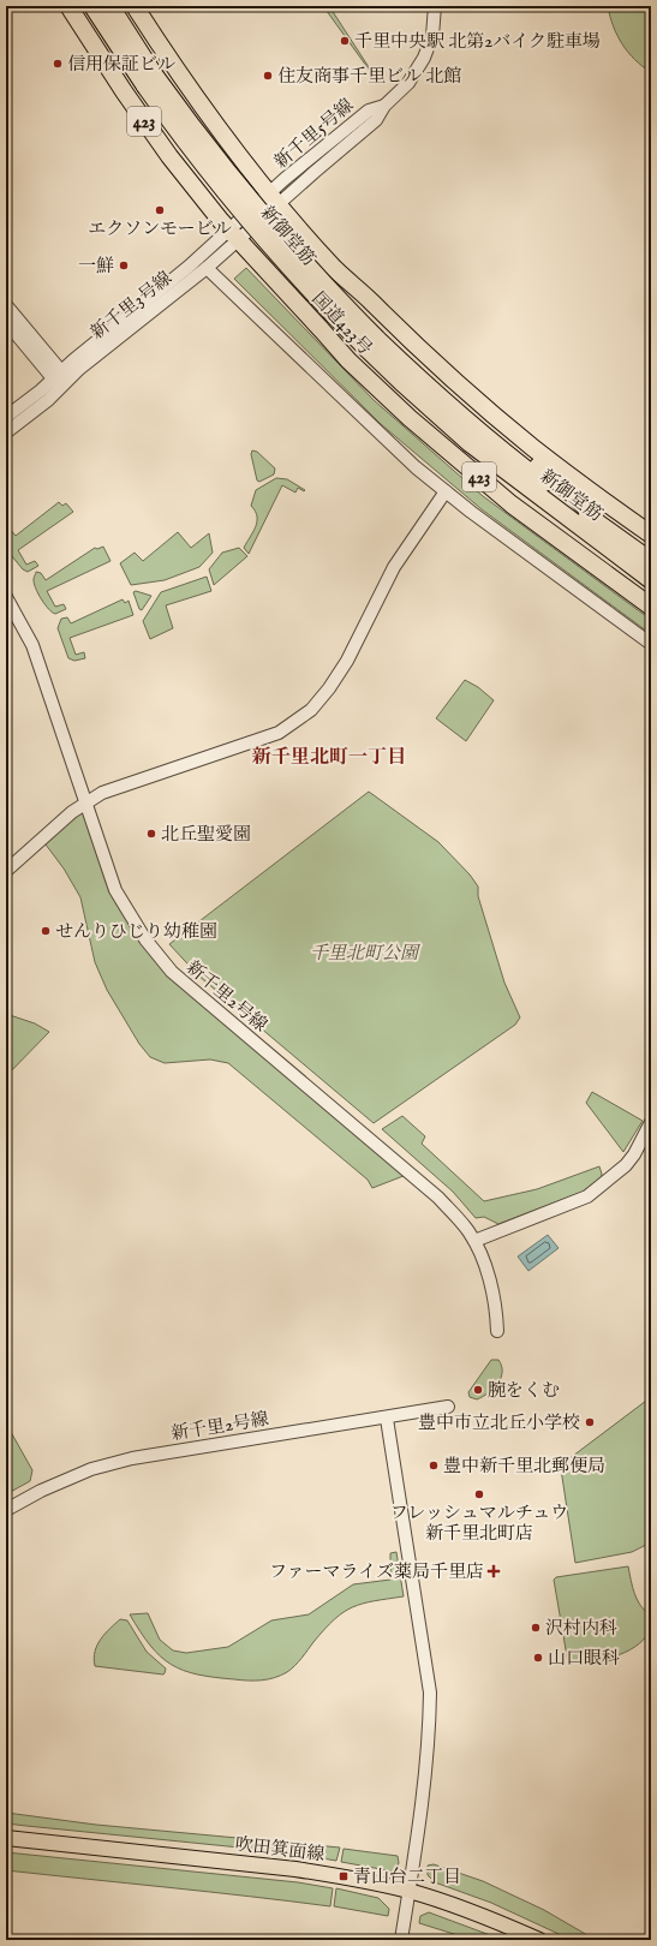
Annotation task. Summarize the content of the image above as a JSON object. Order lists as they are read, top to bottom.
{
  "streets": {
    "highway": ["423", "新御堂筋", "国道423号"],
    "main road": ["吹田箕面線"],
    "street": ["新千里5号線", "新千里3号線", "新千里2号線"]
  },
  "crossings": [
    ["新千里5号線", "新千里3号線"],
    ["新千里5号線", "国道423号"],
    ["新千里3号線", "国道423号"]
  ],
  "districts": ["新千里北町一丁目"],
  "parks": ["千里北町公園"],
  "places": {
    "other": [
      "千里中央駅 北第2バイク駐車場",
      "信用保証ビル",
      "住友商事千里ビル 北館",
      "エクソンモービル",
      "一鮮",
      "北丘聖愛園",
      "せんりひじり幼稚園",
      "腕をくむ",
      "豊中市立北丘小学校",
      "豊中新千里北郵便局",
      "フレッシュマルチュウ 新千里北町店",
      "沢村内科",
      "山口眼科"
    ],
    "health": ["ファーマライズ薬局千里店"],
    "transit": ["青山台二丁目"]
  }
}
